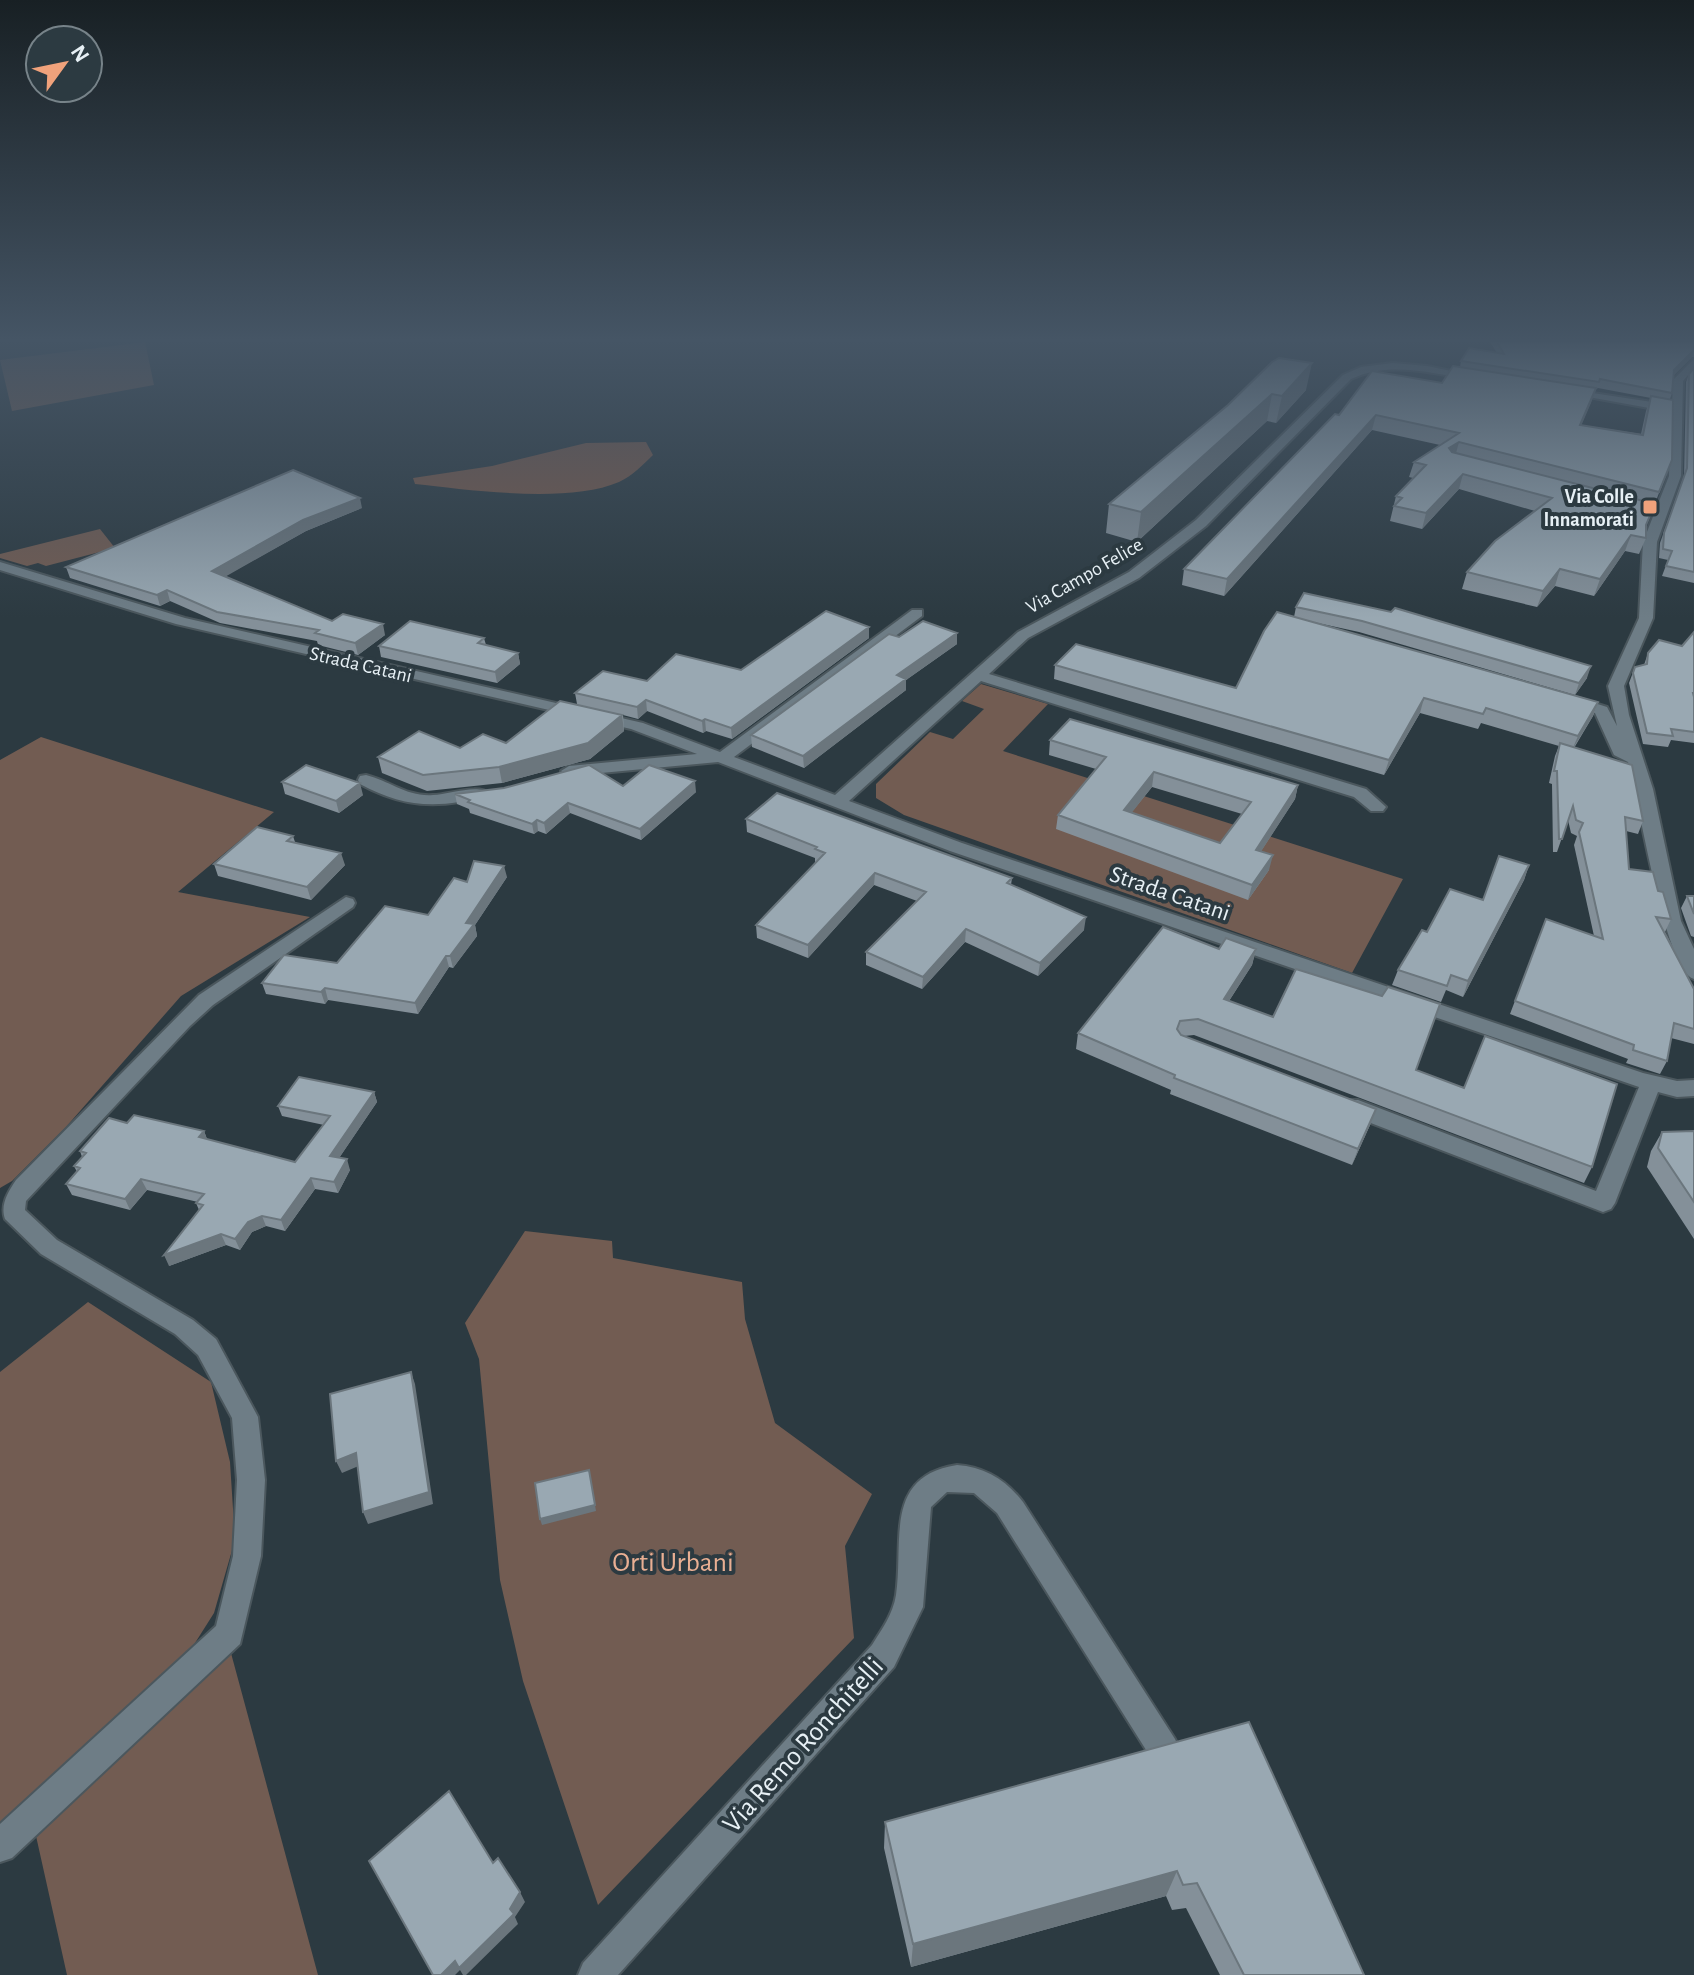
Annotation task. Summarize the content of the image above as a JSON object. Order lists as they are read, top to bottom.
{
  "streets": {
    "street": ["Via Campo Felice", "Strada Catani", "Via Remo Ronchitelli"]
  },
  "crossings": [
    ["Via Campo Felice", "Strada Catani"]
  ],
  "parks": ["Orti Urbani"],
  "places": {
    "transit": ["Via Colle Innamorati"]
  },
  "north": "top right"
}
